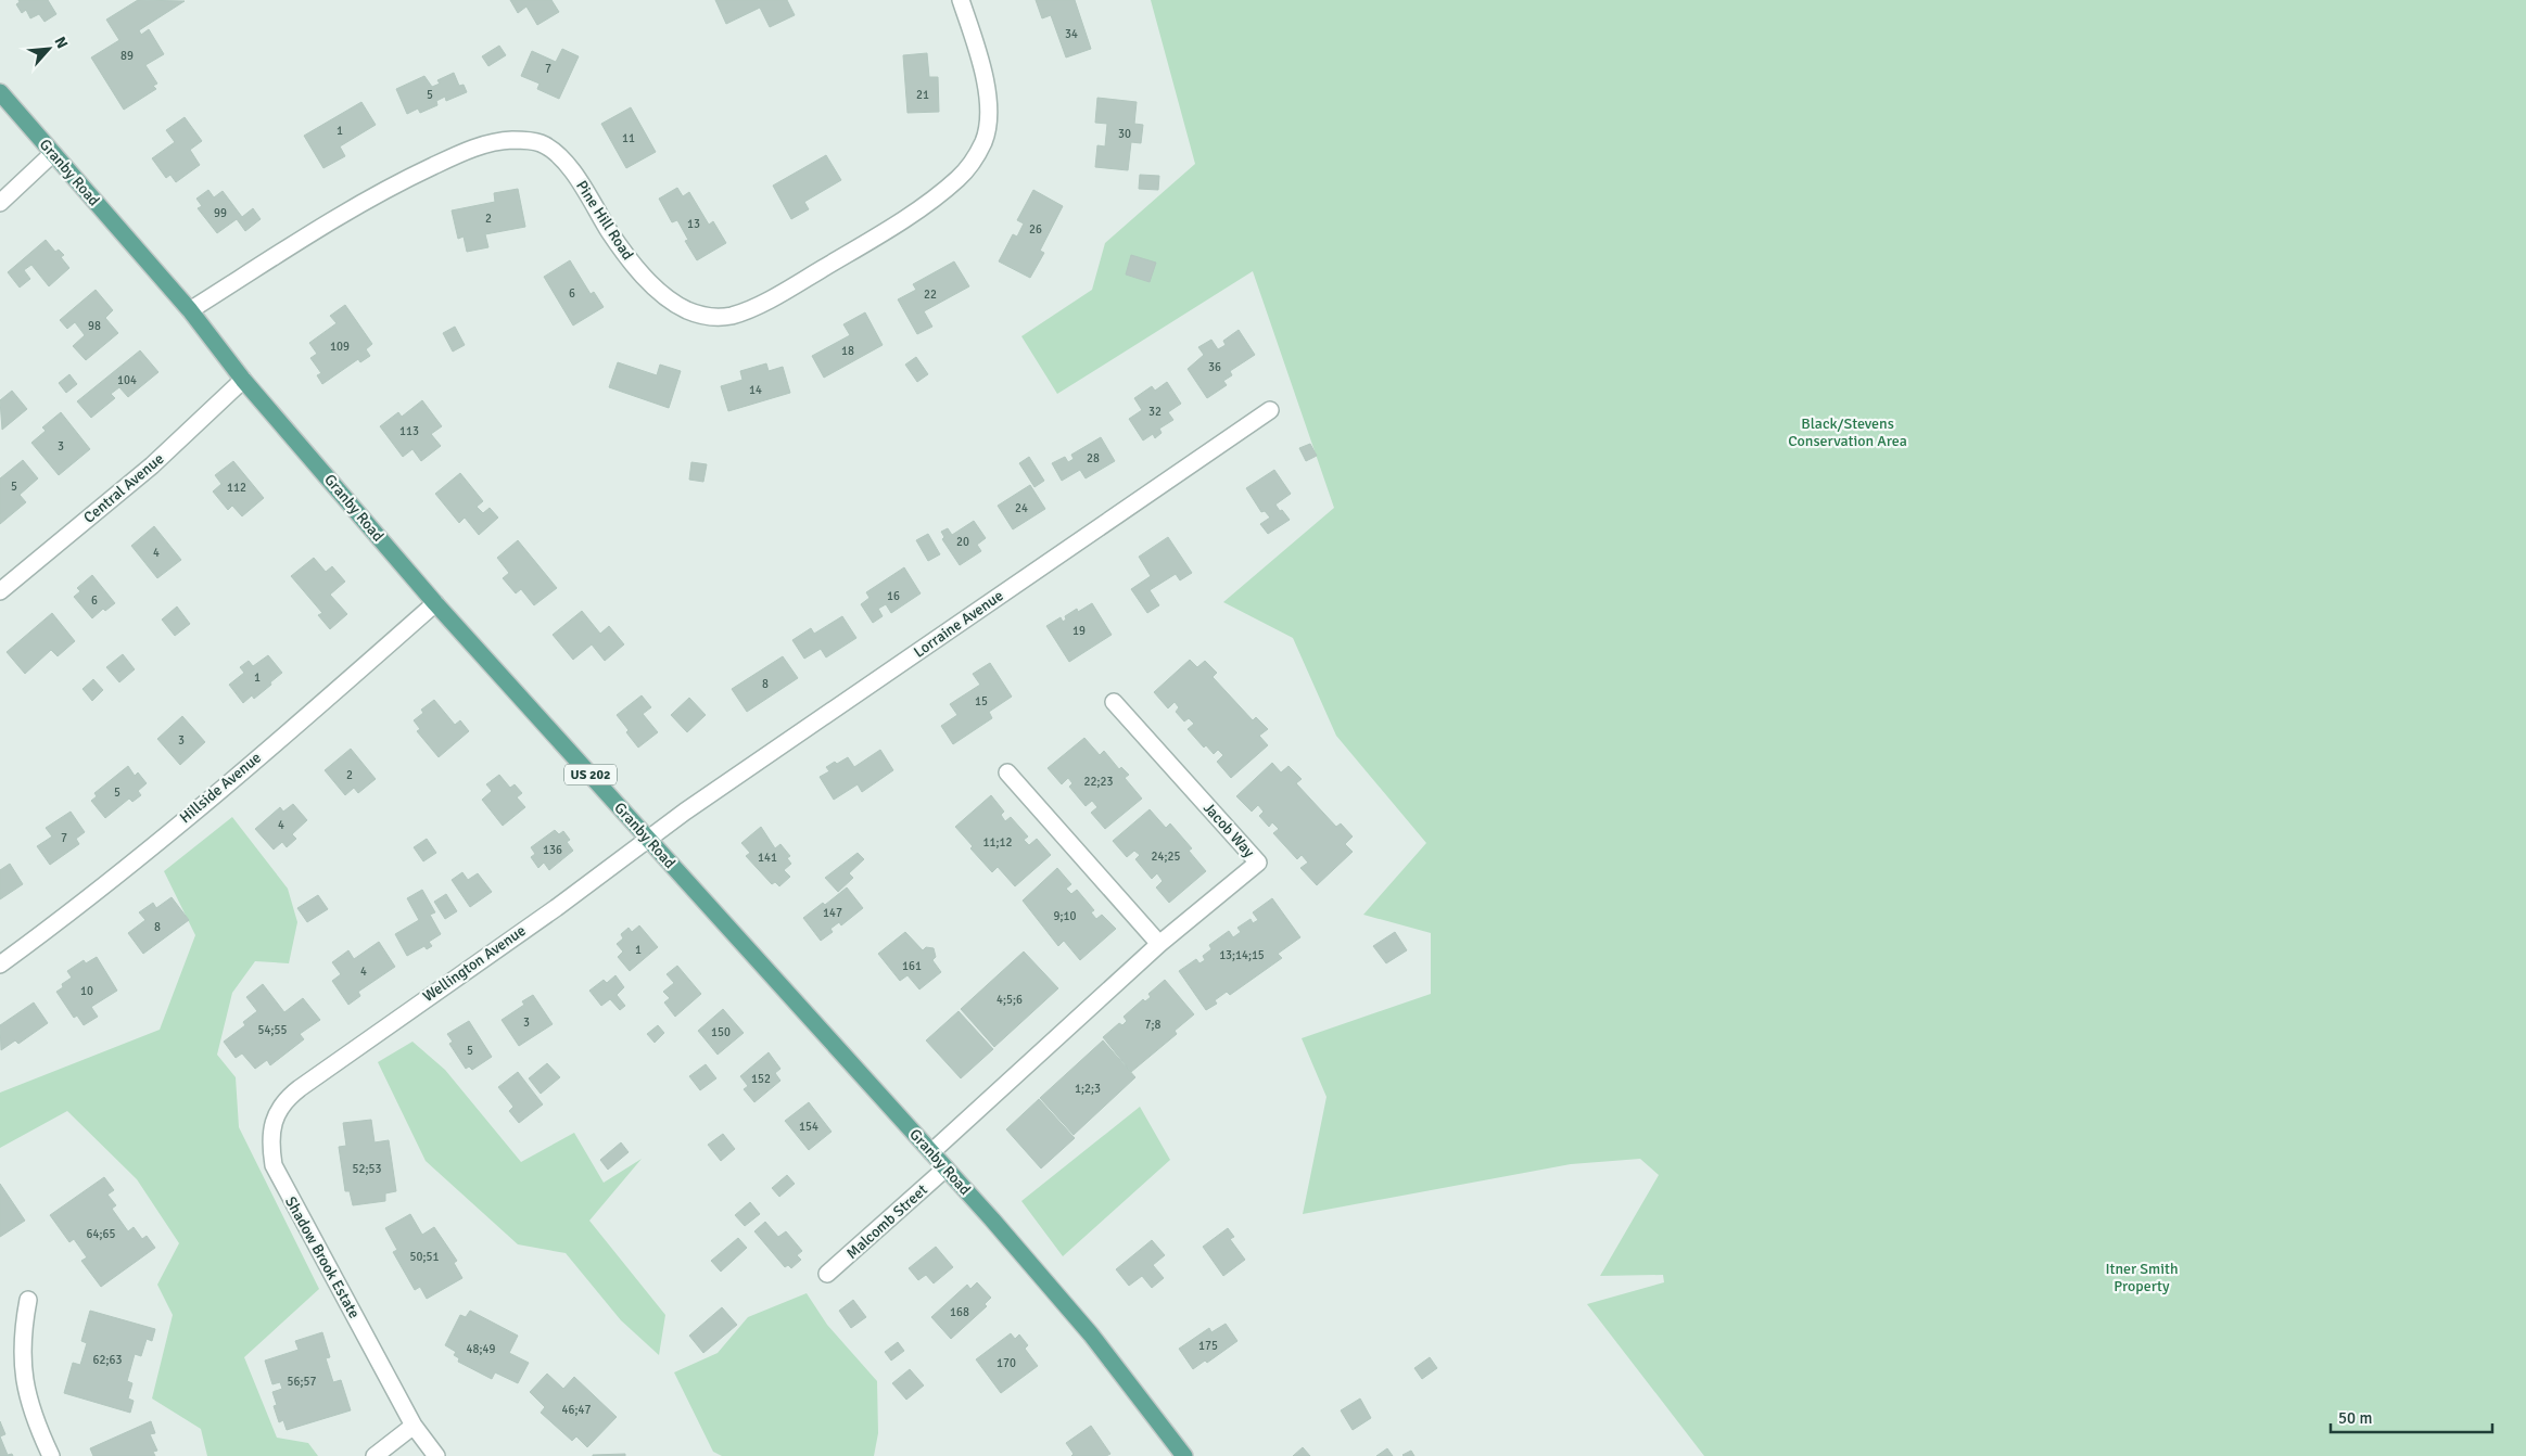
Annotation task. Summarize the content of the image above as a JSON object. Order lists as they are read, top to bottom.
{
  "streets": {
    "main road": ["Granby Road", "US 202"],
    "street": [
      "Pine Hill Road",
      "Central Avenue",
      "Lorraine Avenue",
      "Hillside Avenue",
      "Jacob Way",
      "Wellington Avenue",
      "Malcomb Street",
      "Shadow Brook Estate"
    ]
  },
  "crossings": [
    ["Granby Road", "Pine Hill Road"],
    ["Granby Road", "Central Avenue"],
    ["Granby Road", "Lorraine Avenue"],
    ["Granby Road", "Hillside Avenue"],
    ["Granby Road", "Jacob Way"],
    ["Granby Road", "Wellington Avenue"],
    ["Granby Road", "Malcomb Street"],
    ["Lorraine Avenue", "Wellington Avenue"],
    ["Wellington Avenue", "Shadow Brook Estate"]
  ],
  "parks": ["Black/Stevens Conservation Area", "Itner Smith Property"],
  "house_numbers": [
    "34",
    "89",
    "7",
    "5",
    "21",
    "1",
    "30",
    "11",
    "99",
    "2",
    "13",
    "26",
    "6",
    "22",
    "98",
    "109",
    "18",
    "36",
    "104",
    "14",
    "32",
    "113",
    "3",
    "28",
    "5",
    "112",
    "24",
    "20",
    "4",
    "16",
    "6",
    "19",
    "1",
    "8",
    "15",
    "3",
    "2",
    "22;23",
    "5",
    "4",
    "7",
    "11;12",
    "136",
    "24;25",
    "141",
    "147",
    "9;10",
    "8",
    "1",
    "13;14;15",
    "161",
    "4",
    "10",
    "4;5;6",
    "3",
    "7;8",
    "54;55",
    "150",
    "5",
    "152",
    "1;2;3",
    "154",
    "52;53",
    "64;65",
    "50;51",
    "168",
    "175",
    "48;49",
    "62;63",
    "170",
    "56;57",
    "46;47"
  ],
  "scale_bar": "50 m",
  "north": "top right"
}
